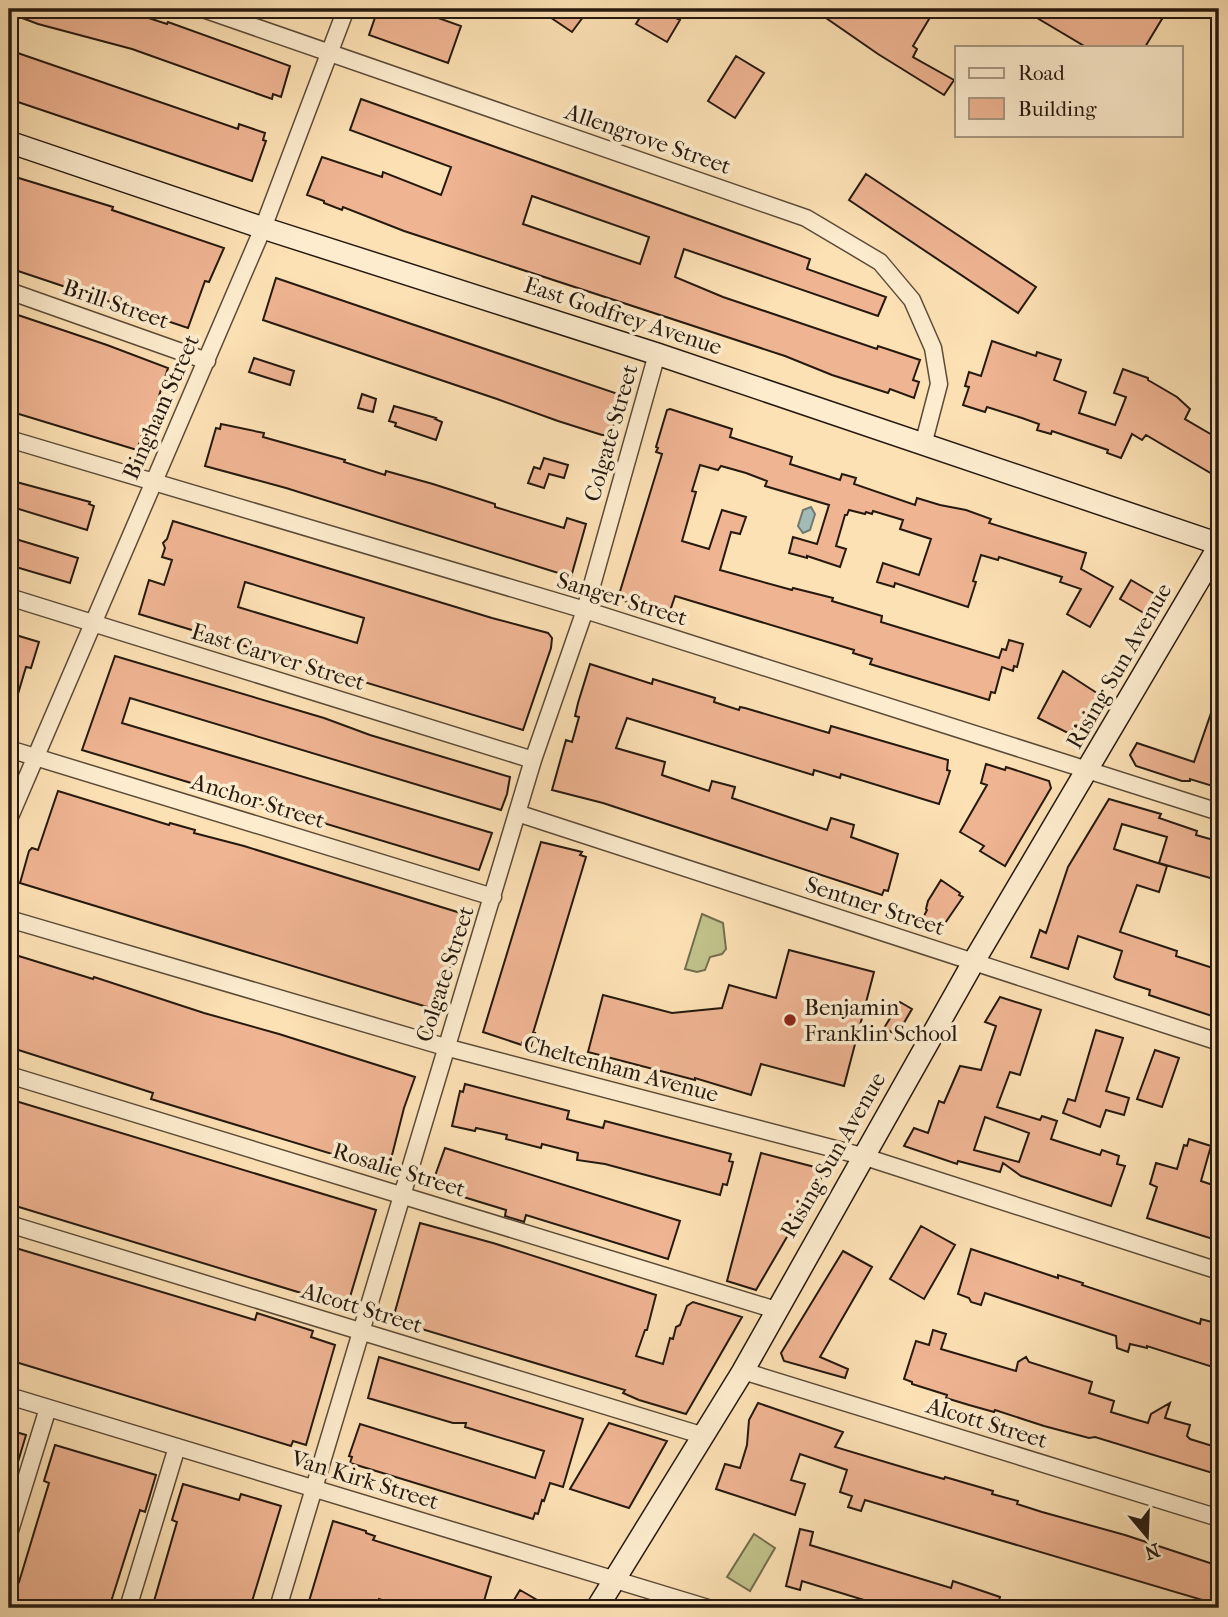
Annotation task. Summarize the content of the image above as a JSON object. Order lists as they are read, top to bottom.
{
  "streets": {
    "street": [
      "Allengrove Street",
      "Brill Street",
      "East Godfrey Avenue",
      "Bingham Street",
      "Colgate Street",
      "Sanger Street",
      "East Carver Street",
      "Rising Sun Avenue",
      "Anchor Street",
      "Sentner Street",
      "Cheltenham Avenue",
      "Rosalie Street",
      "Alcott Street",
      "Van Kirk Street"
    ]
  },
  "crossings": [
    ["Allengrove Street", "East Godfrey Avenue"],
    ["Allengrove Street", "Bingham Street"],
    ["Brill Street", "Bingham Street"],
    ["East Godfrey Avenue", "Bingham Street"],
    ["East Godfrey Avenue", "Colgate Street"],
    ["East Godfrey Avenue", "Rising Sun Avenue"],
    ["Bingham Street", "Sanger Street"],
    ["Bingham Street", "East Carver Street"],
    ["Bingham Street", "Anchor Street"],
    ["Colgate Street", "Sanger Street"],
    ["Colgate Street", "East Carver Street"],
    ["Colgate Street", "Anchor Street"],
    ["Colgate Street", "Sentner Street"],
    ["Colgate Street", "Cheltenham Avenue"],
    ["Colgate Street", "Rosalie Street"],
    ["Colgate Street", "Alcott Street"],
    ["Colgate Street", "Van Kirk Street"],
    ["Sanger Street", "Rising Sun Avenue"],
    ["Rising Sun Avenue", "Sentner Street"],
    ["Rising Sun Avenue", "Cheltenham Avenue"],
    ["Rising Sun Avenue", "Rosalie Street"],
    ["Rising Sun Avenue", "Alcott Street"],
    ["Rising Sun Avenue", "Van Kirk Street"]
  ],
  "places": ["Benjamin Franklin School"],
  "legend": ["Road", "Building"],
  "north": "bottom"
}
